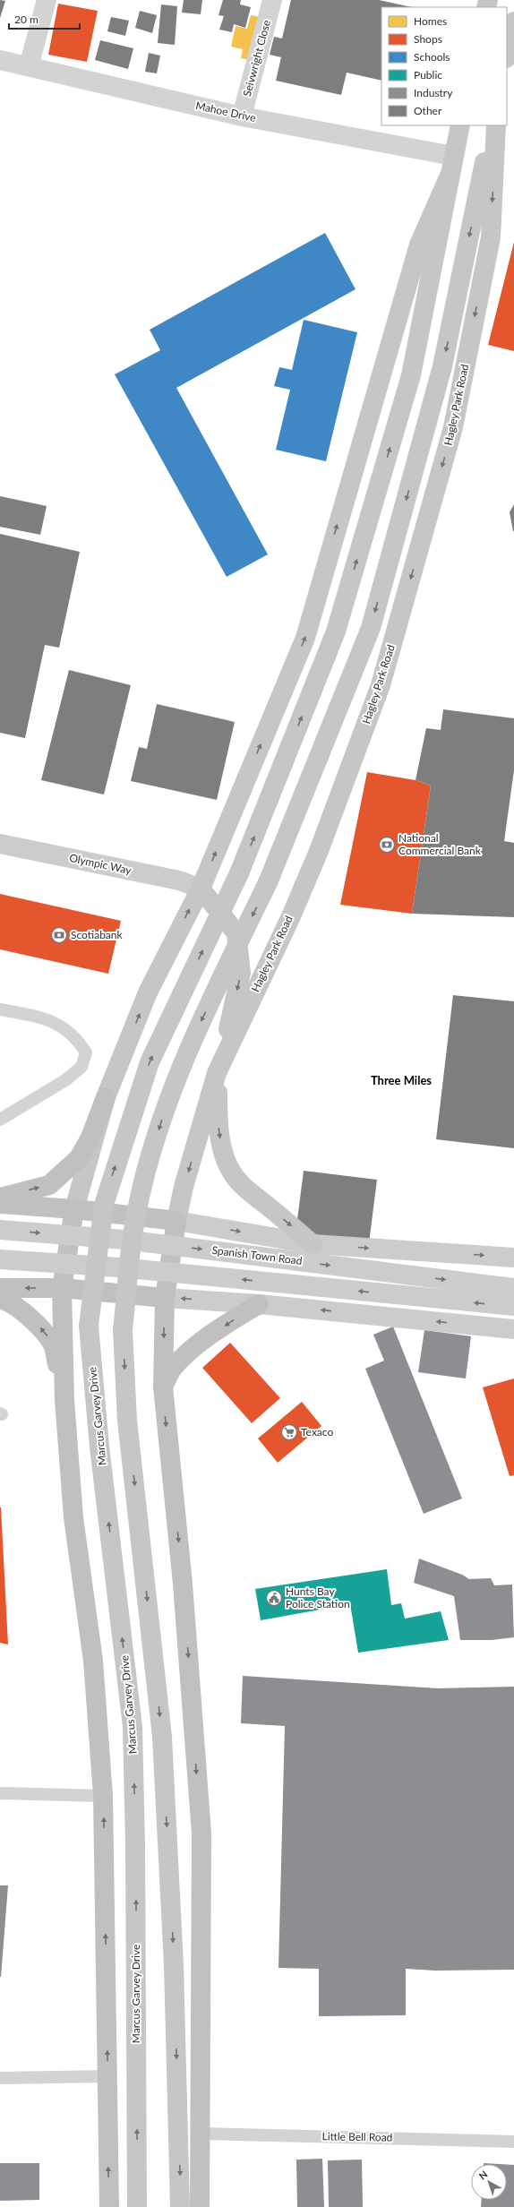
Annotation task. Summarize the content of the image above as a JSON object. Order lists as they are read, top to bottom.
{
  "streets": {
    "highway": ["Spanish Town Road"],
    "main road": ["Hagley Park Road", "Olympic Way", "Marcus Garvey Drive"],
    "street": ["Seivwright Close", "Mahoe Drive"],
    "lane": ["Little Bell Road"]
  },
  "crossings": [
    ["Seivwright Close", "Mahoe Drive"],
    ["Hagley Park Road", "Spanish Town Road"]
  ],
  "districts": ["Three Miles"],
  "places": {
    "bank": ["National Commercial Bank", "Scotiabank"],
    "supermarket": ["Texaco"],
    "public building": ["Hunts Bay Police Station"]
  },
  "legend": [
    "Homes",
    "Shops",
    "Schools",
    "Public",
    "Industry",
    "Other"
  ],
  "scale_bar": "20 m",
  "north": "top left"
}
